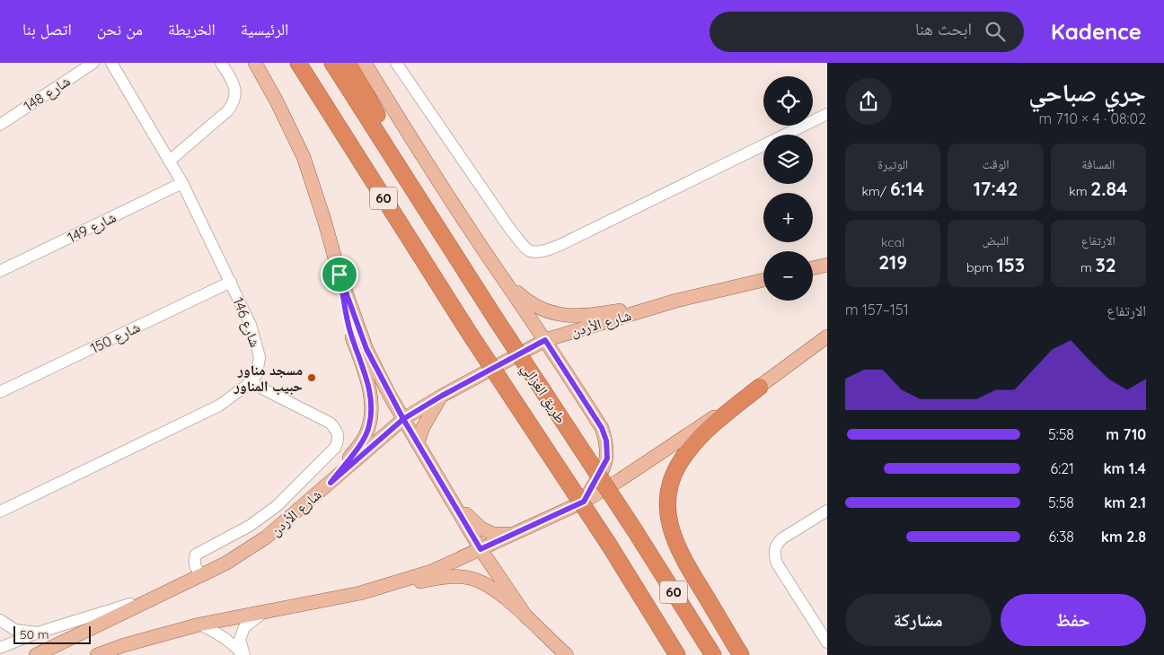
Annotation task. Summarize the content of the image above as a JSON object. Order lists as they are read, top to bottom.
{
  "streets": {
    "highway": ["60", "طريق الغزالي"],
    "main road": ["شارع الأردن"],
    "street": [
      "شارع 148",
      "شارع 149",
      "شارع 146",
      "شارع 150"
    ]
  },
  "crossings": [
    ["شارع 149", "شارع 146"],
    ["شارع 146", "شارع 150"]
  ],
  "places": ["مسجد مناور حبيب المناور"],
  "scale_bar": "50 m",
  "page": {
    "header": "Kadence",
    "search": "ابحث هنا",
    "nav": [
      "الرئيسية",
      "الخريطة",
      "من نحن",
      "اتصل بنا"
    ],
    "heading": ["جري صباحي", "08:02 · 4 × 710 m"],
    "map_buttons": ["+", "−"],
    "stats": [
      ["المسافة", "2.84 km"],
      ["الوقت", "17:42"],
      ["الوتيرة", "6:14 /km"],
      ["الارتفاع", "32 m"],
      ["النبض", "153 bpm"],
      ["kcal", "219"]
    ],
    "chart": ["الارتفاع", "151–157 m"],
    "list": [
      {
        "name": "710 m",
        "note": "5:58"
      },
      {
        "name": "1.4 km",
        "note": "6:21"
      },
      {
        "name": "2.1 km",
        "note": "5:58"
      },
      {
        "name": "2.8 km",
        "note": "6:38"
      }
    ],
    "buttons": ["حفظ", "مشاركة"],
    "scale": "50 m"
  }
}
